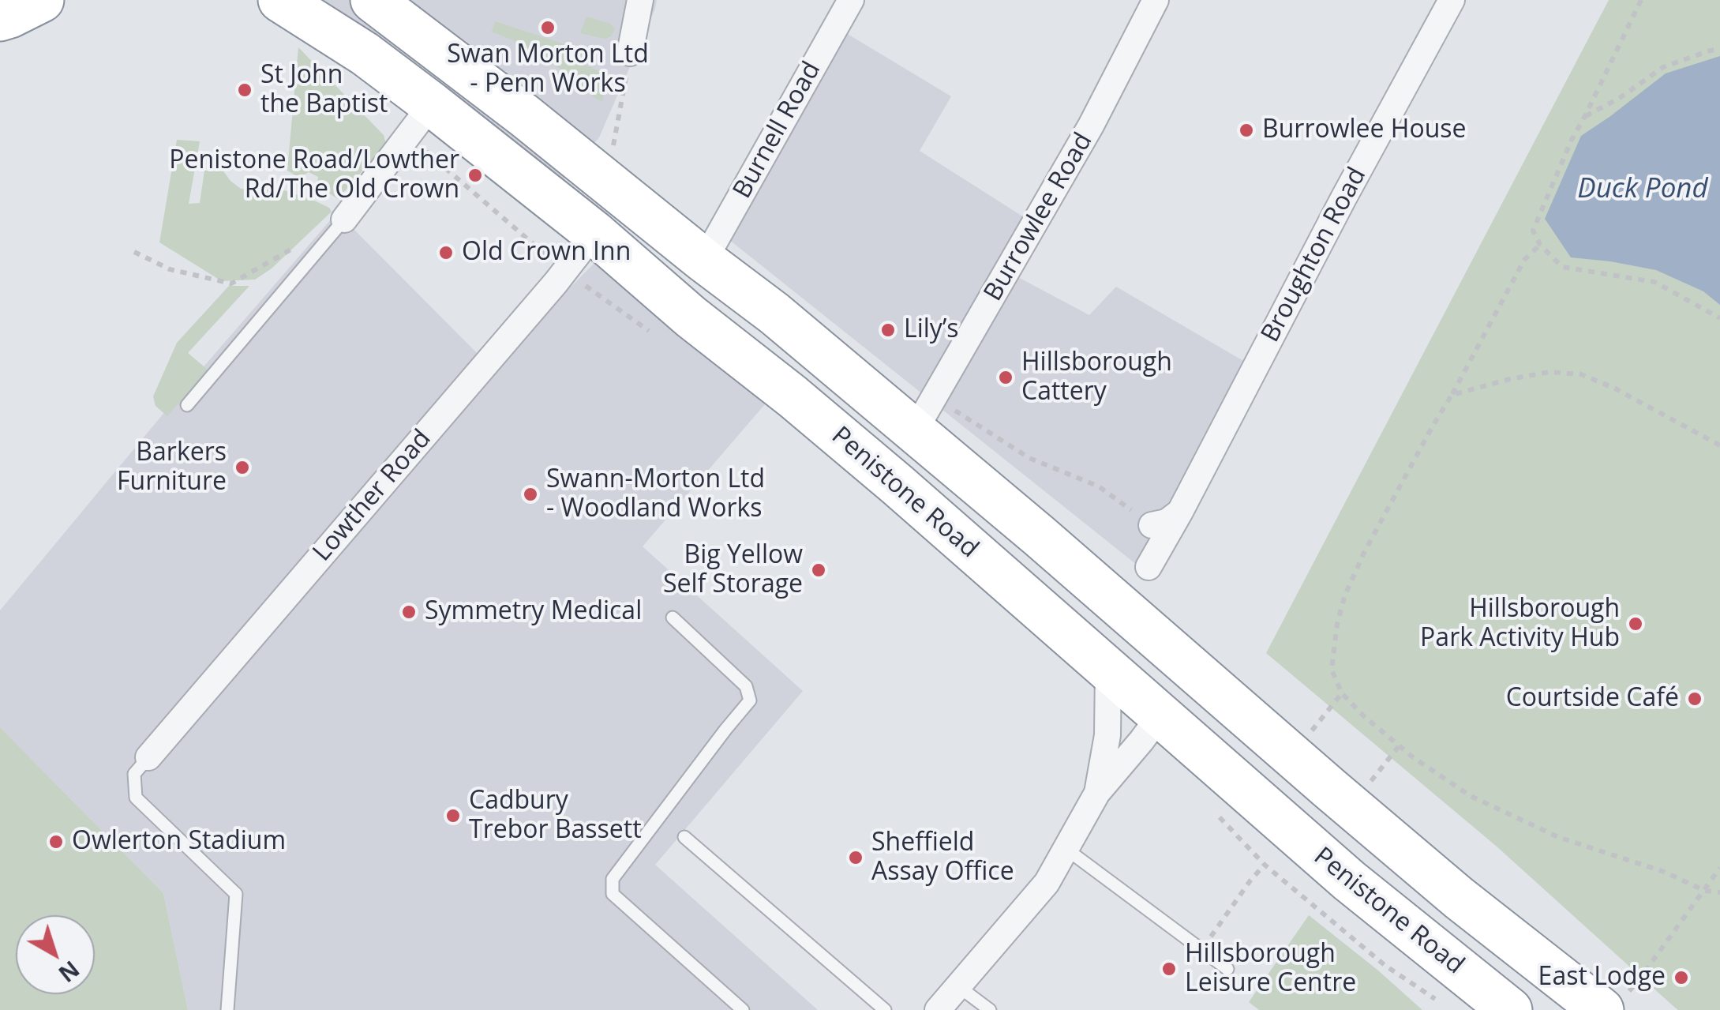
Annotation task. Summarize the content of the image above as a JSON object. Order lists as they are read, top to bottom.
{
  "streets": {
    "highway": ["Penistone Road"],
    "street": [
      "Burnell Road",
      "Burrowlee Road",
      "Broughton Road",
      "Lowther Road"
    ]
  },
  "crossings": [
    ["Burnell Road", "Penistone Road"],
    ["Burrowlee Road", "Penistone Road"],
    ["Penistone Road", "Lowther Road"]
  ],
  "water": ["Duck Pond"],
  "places": [
    "Swan Morton Ltd - Penn Works",
    "St John the Baptist",
    "Burrowlee House",
    "Penistone Road/Lowther Rd/The Old Crown",
    "Old Crown Inn",
    "Lily’s",
    "Hillsborough Cattery",
    "Barkers Furniture",
    "Swann-Morton Ltd - Woodland Works",
    "Big Yellow Self Storage",
    "Symmetry Medical",
    "Hillsborough Park Activity Hub",
    "Courtside Café",
    "Cadbury Trebor Bassett",
    "Owlerton Stadium",
    "Sheffield Assay Office",
    "Hillsborough Leisure Centre",
    "East Lodge"
  ],
  "north": "bottom right"
}
